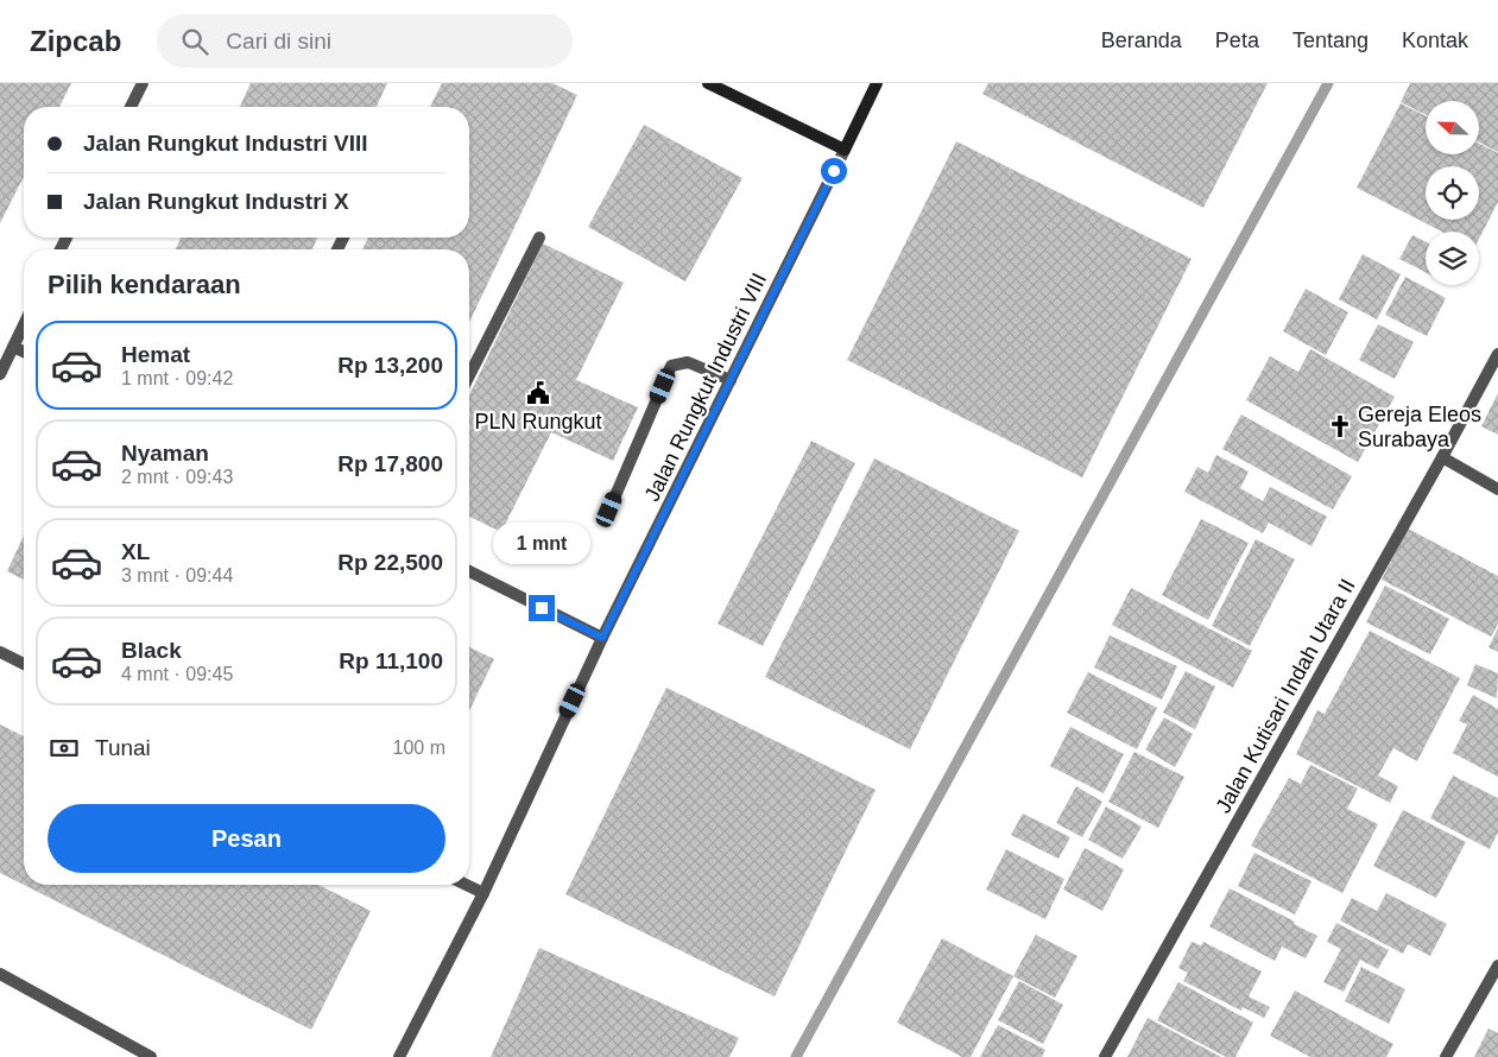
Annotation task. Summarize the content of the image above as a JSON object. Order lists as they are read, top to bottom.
{
  "streets": {
    "street": ["Jalan Rungkut Industri VIII", "Jalan Kutisari Indah Utara II"]
  },
  "places": {
    "public building": ["PLN Rungkut"],
    "church": ["Gereja Eleos Surabaya"]
  },
  "north": "left",
  "page": {
    "header": "Zipcab",
    "search": "Cari di sini",
    "nav": [
      "Beranda",
      "Peta",
      "Tentang",
      "Kontak"
    ],
    "banner": ["Jalan Rungkut Industri VIII", "Jalan Rungkut Industri X"],
    "heading": "Pilih kendaraan",
    "list": [
      {
        "name": "Hemat",
        "note": "1 mnt · 09:42",
        "value": "Rp 13,200"
      },
      {
        "name": "Nyaman",
        "note": "2 mnt · 09:43",
        "value": "Rp 17,800"
      },
      {
        "name": "XL",
        "note": "3 mnt · 09:44",
        "value": "Rp 22,500"
      },
      {
        "name": "Black",
        "note": "4 mnt · 09:45",
        "value": "Rp 11,100"
      }
    ],
    "bubble": "1 mnt",
    "pay": ["Tunai", "100 m"],
    "buttons": "Pesan"
  }
}
